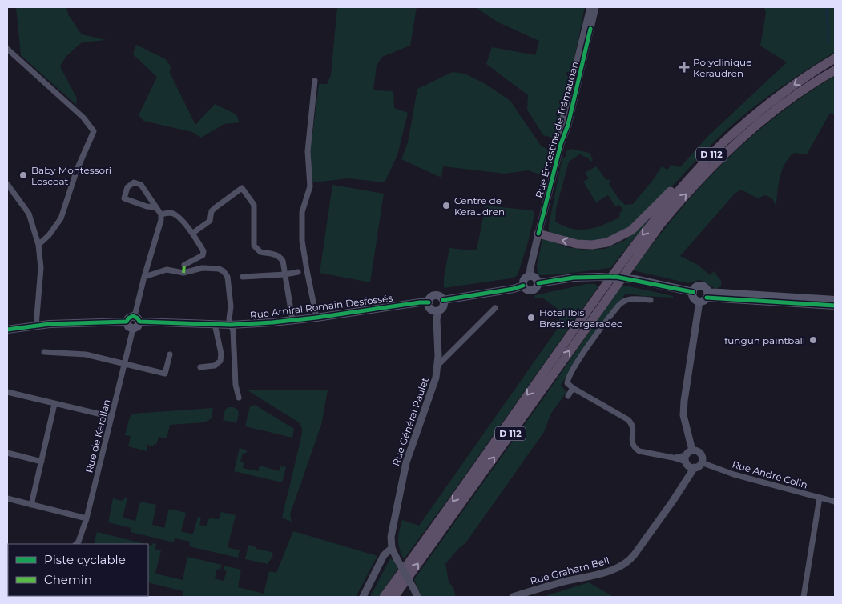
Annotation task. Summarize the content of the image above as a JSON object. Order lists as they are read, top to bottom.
{
  "streets": {
    "highway": ["D 112"],
    "main road": ["Rue Amiral Romain Desfossés"],
    "street": [
      "Rue Ernestine de Trémaudan",
      "Rue Général Paulet",
      "Rue de Kerallan",
      "Rue André Colin",
      "Rue Graham Bell"
    ]
  },
  "crossings": [
    ["Rue Amiral Romain Desfossés", "Rue Général Paulet"],
    ["Rue Amiral Romain Desfossés", "Rue de Kerallan"],
    ["Rue André Colin", "Rue Graham Bell"]
  ],
  "places": {
    "health": ["Polyclinique Keraudren"],
    "other": [
      "Baby Montessori Loscoat",
      "Centre de Keraudren",
      "Hôtel Ibis Brest Kergaradec",
      "fungun paintball"
    ]
  },
  "legend": ["Piste cyclable", "Chemin"]
}
